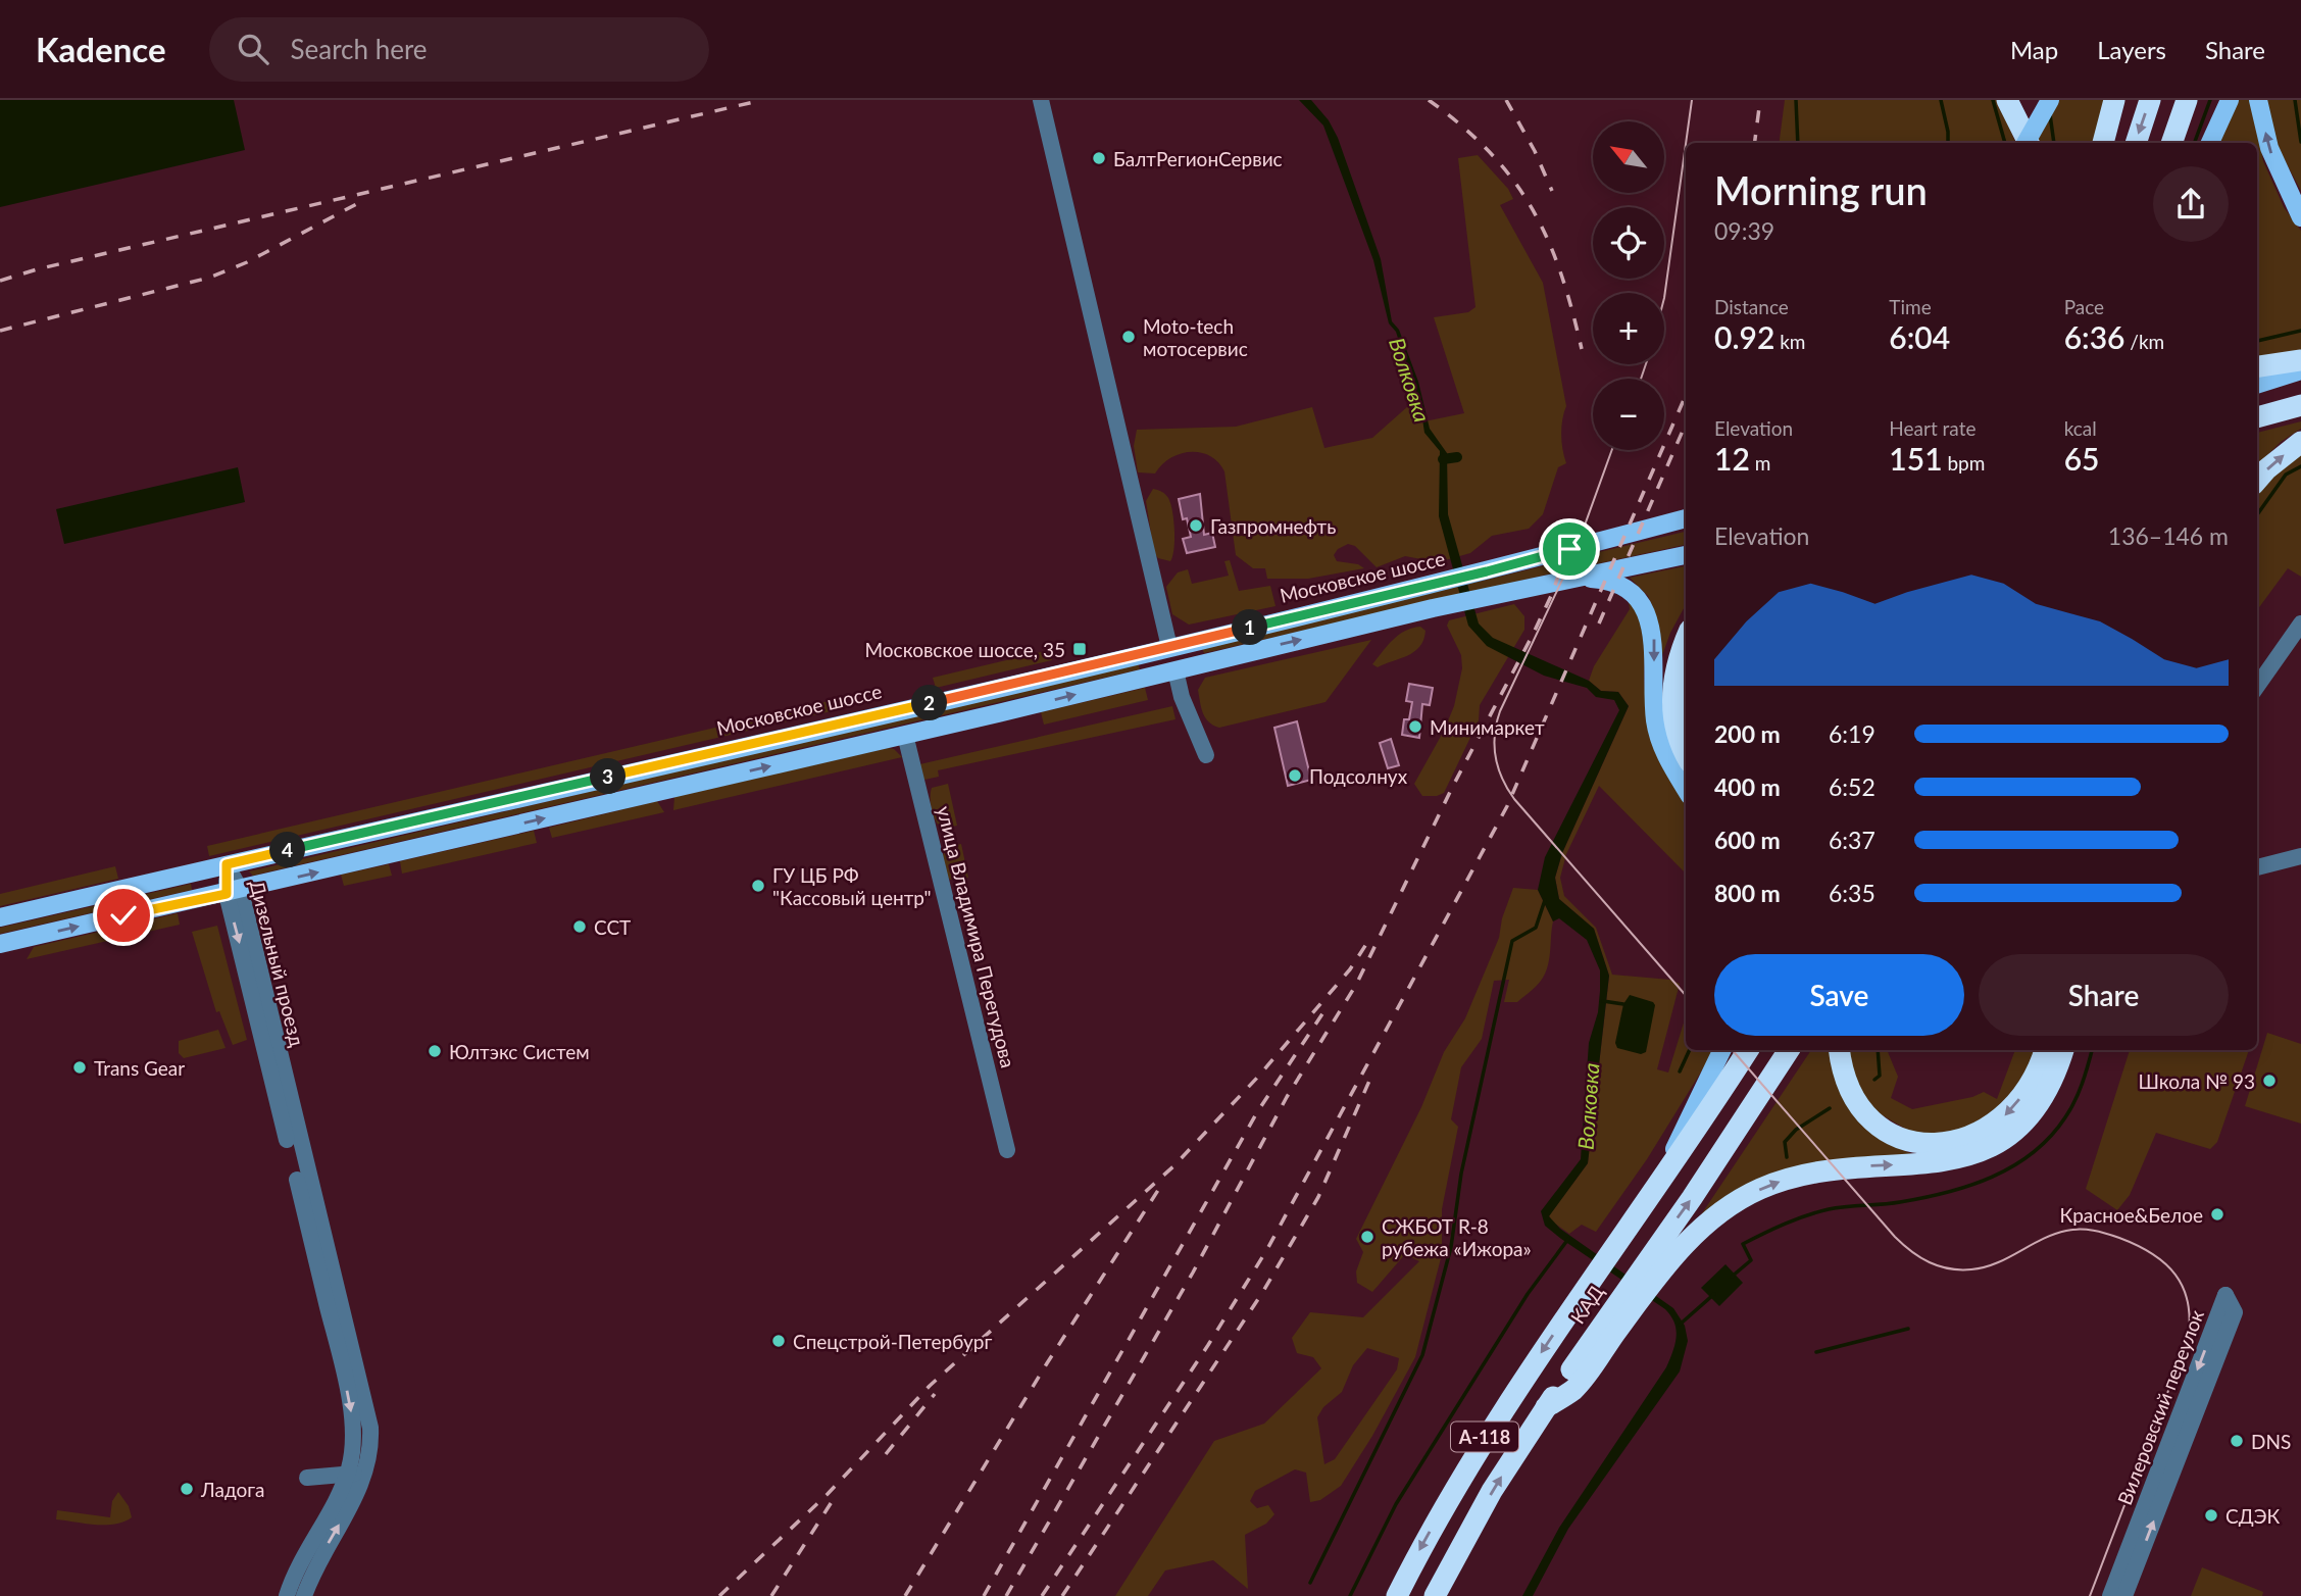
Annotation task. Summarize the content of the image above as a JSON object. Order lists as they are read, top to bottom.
{
  "streets": {
    "highway": ["КАД", "А-118"],
    "main road": ["Московское шоссе"],
    "street": ["улица Владимира Перегудова", "Дизельный проезд", "Вилеровский переулок"]
  },
  "crossings": [
    ["Московское шоссе", "Дизельный проезд"]
  ],
  "water": ["Волковка"],
  "places": {
    "other": [
      "БалтРегионСервис",
      "Moto-tech мотосервис",
      "Газпромнефть",
      "Минимаркет",
      "Подсолнух",
      "ГУ ЦБ РФ \"Кассовый центр\"",
      "ССТ",
      "Юлтэкс Систем",
      "Trans Gear",
      "Школа № 93",
      "Красное&Белое",
      "СЖБОТ R-8 рубежа «Ижора»",
      "Спецстрой-Петербург",
      "DNS",
      "Ладога",
      "СДЭК"
    ],
    "transit": ["Московское шоссе, 35"]
  },
  "north": "top left",
  "page": {
    "header": "Kadence",
    "search": "Search here",
    "nav": ["Map", "Layers", "Share"],
    "map_buttons": ["+", "−"],
    "heading": ["Morning run", "09:39"],
    "stats": [
      ["Distance", "0.92 km"],
      ["Time", "6:04"],
      ["Pace", "6:36 /km"],
      ["Elevation", "12 m"],
      ["Heart rate", "151 bpm"],
      ["kcal", "65"]
    ],
    "chart": ["Elevation", "136–146 m"],
    "pins": [
      "1",
      "2",
      "3",
      "4"
    ],
    "list": [
      {
        "name": "200 m",
        "note": "6:19"
      },
      {
        "name": "400 m",
        "note": "6:52"
      },
      {
        "name": "600 m",
        "note": "6:37"
      },
      {
        "name": "800 m",
        "note": "6:35"
      }
    ],
    "buttons": ["Save", "Share"]
  }
}
